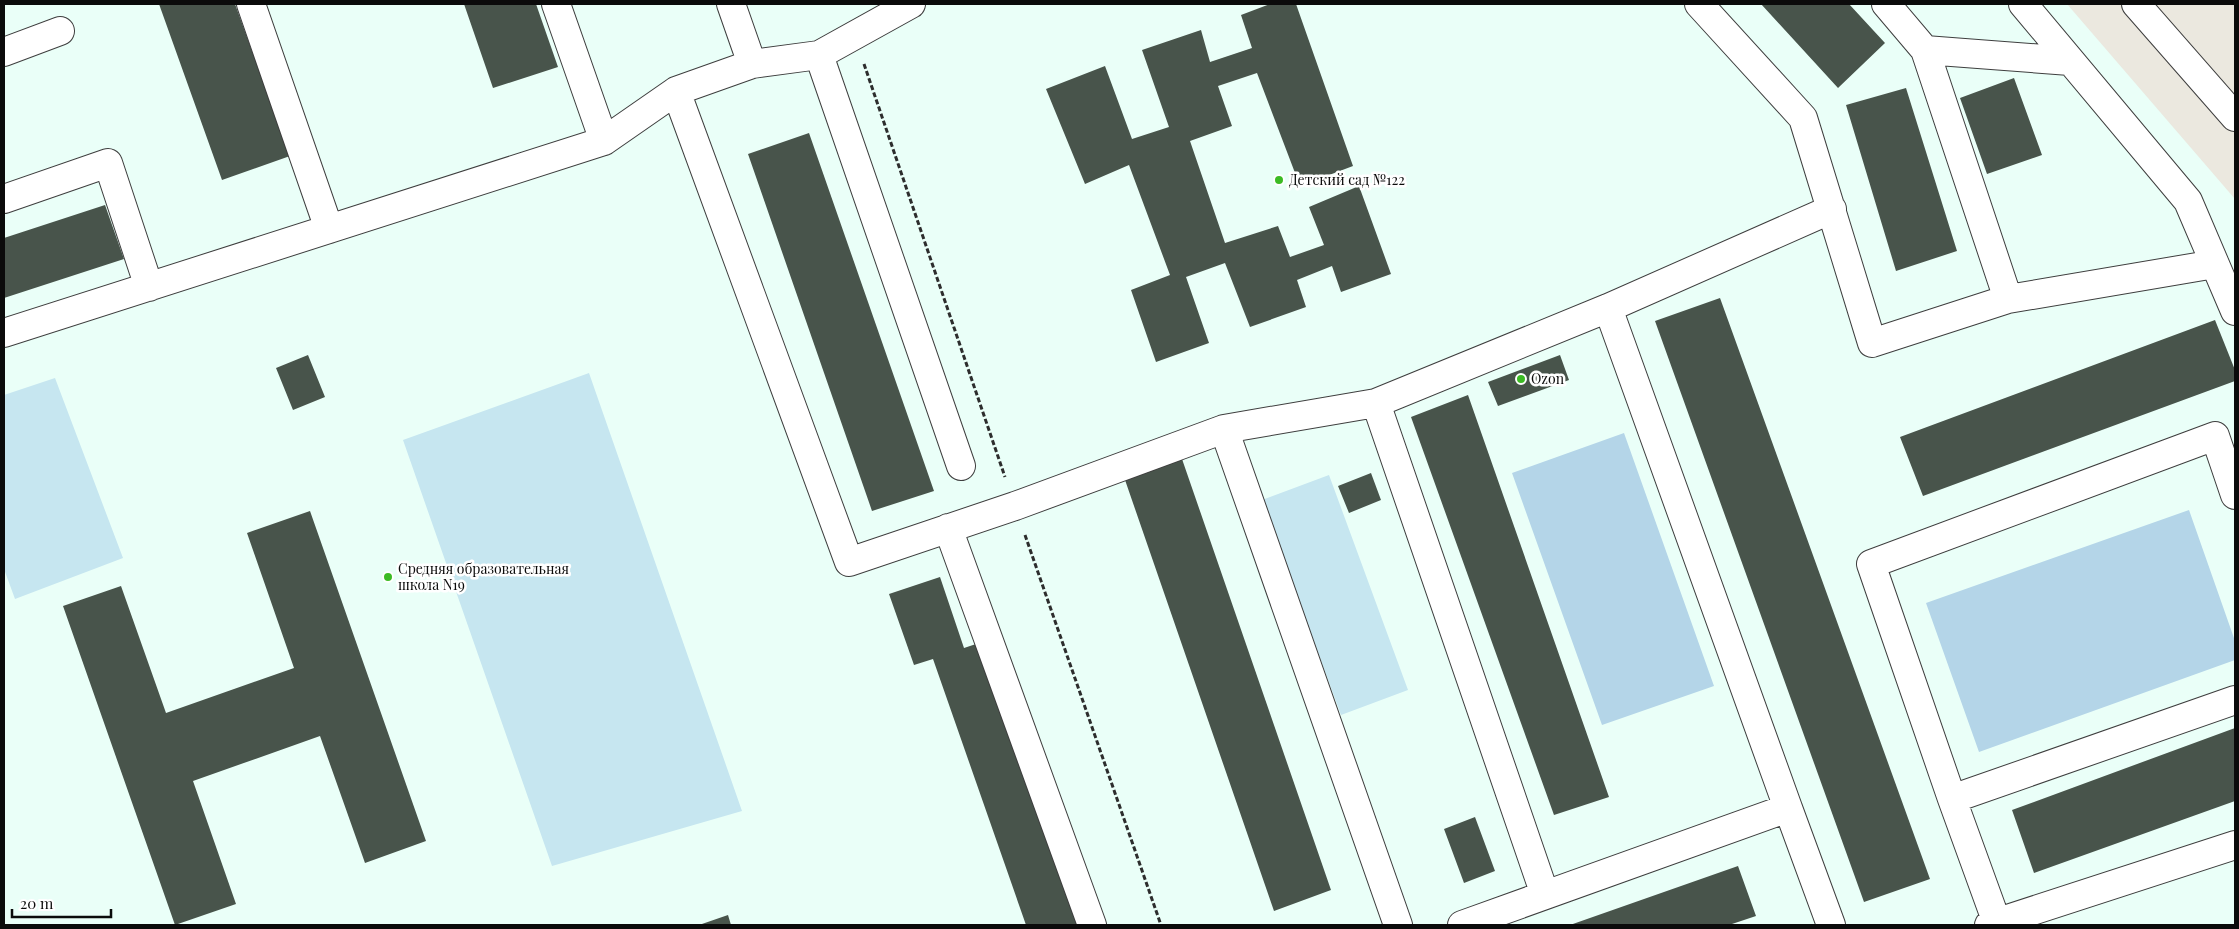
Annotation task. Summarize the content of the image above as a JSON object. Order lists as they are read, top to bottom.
{
  "places": ["Детский сад №122", "Ozon", "Средняя образовательная школа N19"],
  "scale_bar": "20 m"
}
